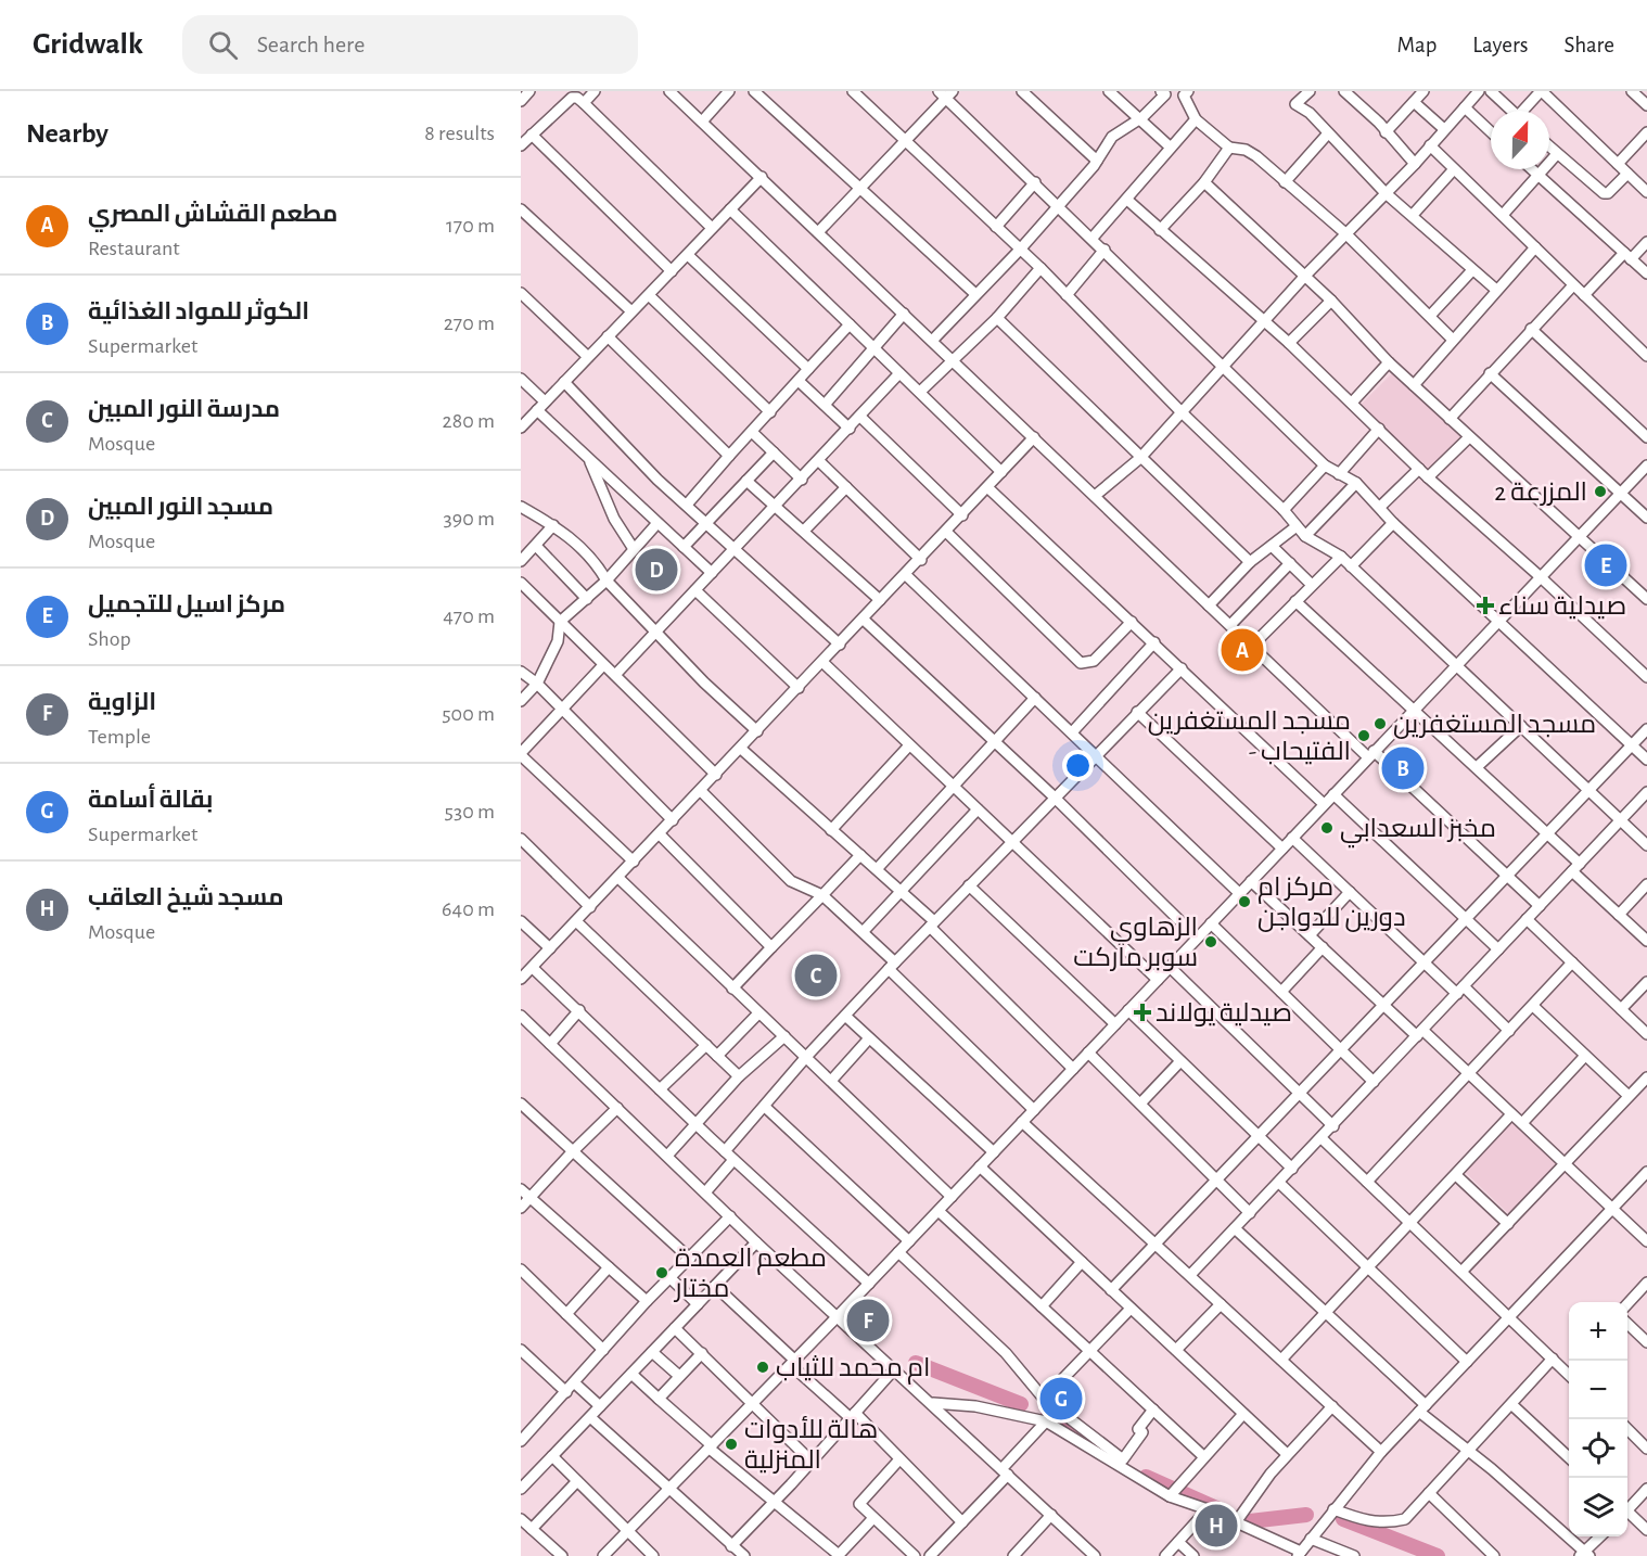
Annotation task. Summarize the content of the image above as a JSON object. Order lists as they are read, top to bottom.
{
  "places": {
    "other": [
      "المزرعة 2",
      "مسجد المستغفرين",
      "مسجد المستغفرين - الفتيحاب",
      "مخبز السعدابي",
      "مركز ام دورين للدواجن",
      "الزهاوي سوبر ماركت",
      "مطعم العمدة مختار",
      "ام محمد للثياب",
      "هالة للأدوات المنزلية"
    ],
    "health": ["صيدلية سناء", "صيدلية يولاند"]
  },
  "north": "top",
  "page": {
    "header": "Gridwalk",
    "search": "Search here",
    "nav": ["Map", "Layers", "Share"],
    "heading": ["Nearby", "8 results"],
    "list": [
      {
        "mark": "A",
        "name": "مطعم القشاش المصري",
        "note": "Restaurant",
        "value": "170 m"
      },
      {
        "mark": "B",
        "name": "الكوثر للمواد الغذائية",
        "note": "Supermarket",
        "value": "270 m"
      },
      {
        "mark": "C",
        "name": "مدرسة النور المبين",
        "note": "Mosque",
        "value": "280 m"
      },
      {
        "mark": "D",
        "name": "مسجد النور المبين",
        "note": "Mosque",
        "value": "390 m"
      },
      {
        "mark": "E",
        "name": "مركز اسيل للتجميل",
        "note": "Shop",
        "value": "470 m"
      },
      {
        "mark": "F",
        "name": "الزاوية",
        "note": "Temple",
        "value": "500 m"
      },
      {
        "mark": "G",
        "name": "بقالة أسامة",
        "note": "Supermarket",
        "value": "530 m"
      },
      {
        "mark": "H",
        "name": "مسجد شيخ العاقب",
        "note": "Mosque",
        "value": "640 m"
      }
    ],
    "pins": [
      "E",
      "D",
      "A",
      "B",
      "C",
      "F",
      "G",
      "H"
    ],
    "map_buttons": ["+", "−"]
  }
}
